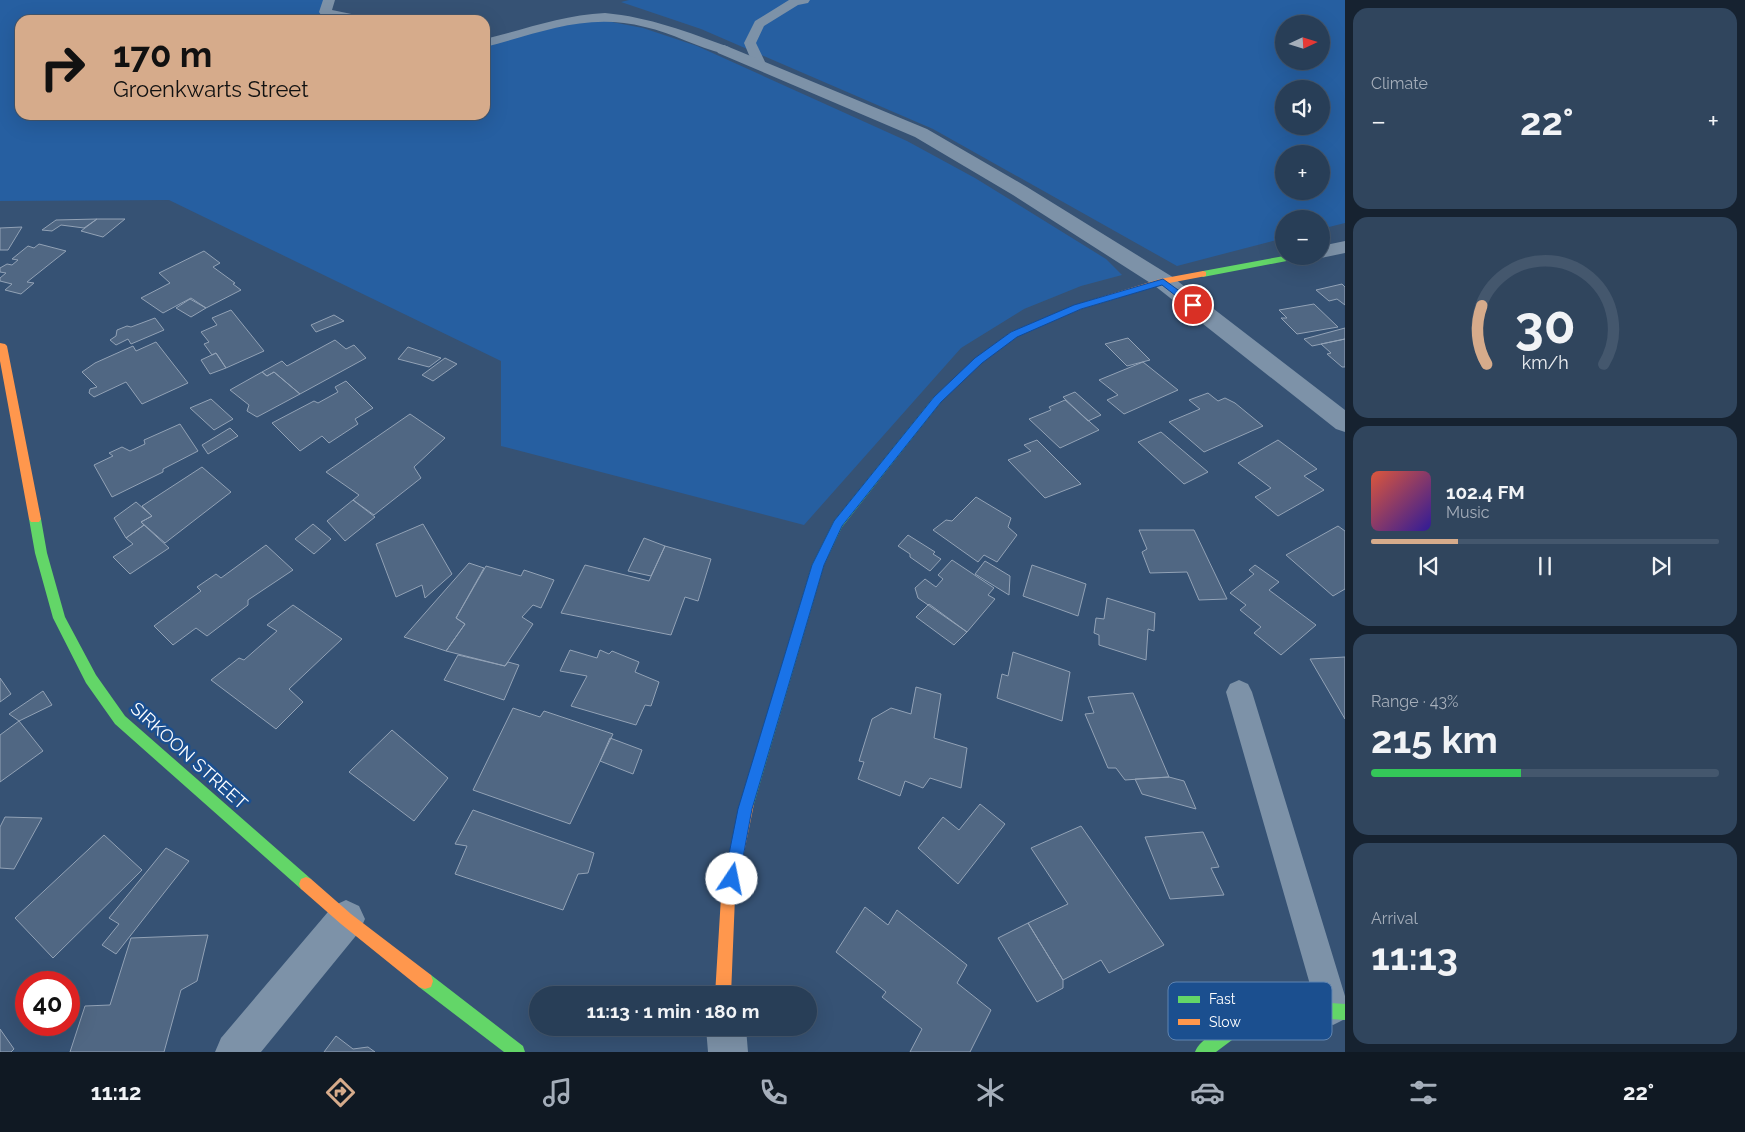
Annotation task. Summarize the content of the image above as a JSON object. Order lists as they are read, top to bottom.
{
  "streets": {
    "street": ["SIRKOON STREET"]
  },
  "legend": ["Fast", "Slow"],
  "north": "right",
  "page": {
    "tile": [
      "Climate",
      ["Range · 43%", "215 km"],
      ["Arrival", "11:13"]
    ],
    "map_buttons": ["+", "−"],
    "turn": ["170 m", "Groenkwarts Street"],
    "heat": ["−", "22°", "+"],
    "song": ["102.4 FM", "Music"],
    "limit": "40",
    "trip": "11:13 · 1 min · 180 m",
    "tabs": ["11:12", "22°"],
    "gauge": ["30", "km/h"]
  }
}
